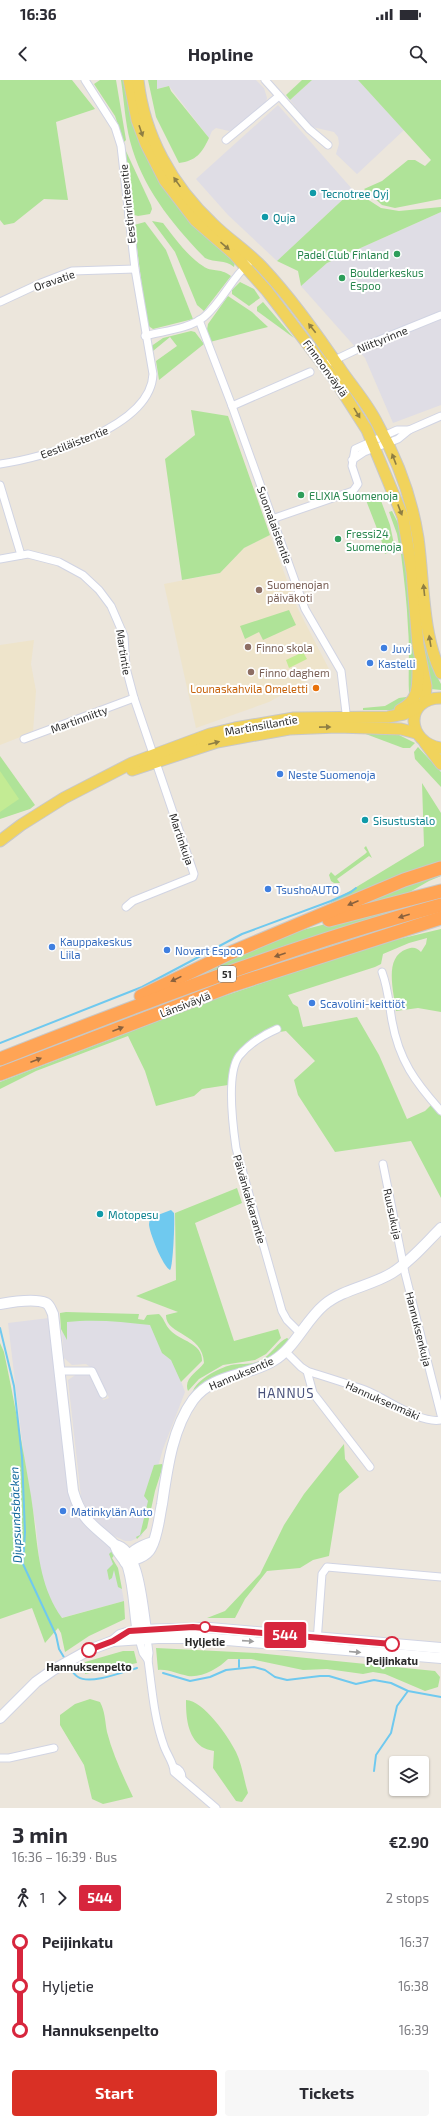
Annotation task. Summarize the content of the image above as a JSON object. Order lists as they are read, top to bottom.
{
  "streets": {
    "highway": ["51", "Länsiväylä"],
    "main road": ["Finnoonväylä", "Martinsillantie", "Hannuksentie"],
    "street": [
      "Eestinrinteentie",
      "Oravatie",
      "Niittyrinne",
      "Eestiläistentie",
      "Suomalaistentie",
      "Martintie",
      "Martinniitty",
      "Martinkuja",
      "Päivänkakkarantie",
      "Ruusukuja",
      "Hannuksenkuja",
      "Hannuksenmäki"
    ]
  },
  "crossings": [
    ["Eestinrinteentie", "Oravatie"],
    ["Eestinrinteentie", "Eestiläistentie"],
    ["Niittyrinne", "Finnoonväylä"],
    ["Finnoonväylä", "Martinsillantie"],
    ["Suomalaistentie", "Martinsillantie"],
    ["Martintie", "Martinniitty"],
    ["Martintie", "Martinsillantie"],
    ["Martintie", "Martinkuja"],
    ["Martinsillantie", "Martinkuja"],
    ["Päivänkakkarantie", "Hannuksentie"],
    ["Ruusukuja", "Hannuksenkuja"],
    ["Ruusukuja", "Hannuksentie"],
    ["Hannuksenkuja", "Hannuksentie"],
    ["Hannuksentie", "Hannuksenmäki"]
  ],
  "districts": ["HANNUS"],
  "water": ["Djupsundsbäcken"],
  "places": [
    "Tecnotree Oyj",
    "Quja",
    "Padel Club Finland",
    "Boulderkeskus Espoo",
    "ELIXIA Suomenoja",
    "Fressi24 Suomenoja",
    "Suomenojan päiväkoti",
    "Finno skola",
    "Juvi",
    "Kastelli",
    "Finno daghem",
    "Lounaskahvila Omeletti",
    "Neste Suomenoja",
    "Sisustustalo",
    "TsushoAUTO",
    "Kauppakeskus Liila",
    "Novart Espoo",
    "Scavolini-keittiöt",
    "Motopesu",
    "Matinkylän Auto",
    "Hyljetie",
    "Peijinkatu",
    "Hannuksenpelto"
  ],
  "lines": ["bus line 544"],
  "page": {
    "status": "16:36",
    "header": "Hopline",
    "on_map": "544",
    "heading": ["3 min", "16:36 – 16:39 · Bus", "€2.90"],
    "legs": ["1", "544", "2 stops"],
    "list": [
      {
        "name": "Peijinkatu",
        "value": "16:37"
      },
      {
        "name": "Hyljetie",
        "value": "16:38"
      },
      {
        "name": "Hannuksenpelto",
        "value": "16:39"
      }
    ],
    "buttons": ["Start", "Tickets"]
  }
}
